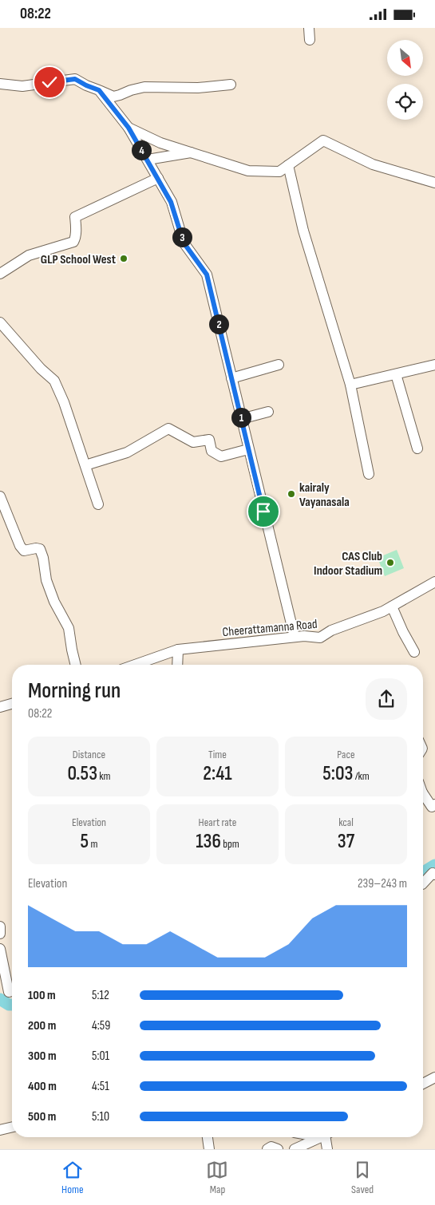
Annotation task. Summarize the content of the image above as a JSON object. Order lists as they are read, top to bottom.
{
  "streets": {
    "street": ["Cheerattamanna Road"]
  },
  "places": ["GLP School West", "kairaly Vayanasala", "CAS Club Indoor Stadium"],
  "north": "bottom right",
  "page": {
    "status": "08:22",
    "pins": [
      "4",
      "3",
      "2",
      "1"
    ],
    "heading": ["Morning run", "08:22"],
    "stats": [
      ["Distance", "0.53 km"],
      ["Time", "2:41"],
      ["Pace", "5:03 /km"],
      ["Elevation", "5 m"],
      ["Heart rate", "136 bpm"],
      ["kcal", "37"]
    ],
    "chart": ["Elevation", "239–243 m"],
    "list": [
      {
        "name": "100 m",
        "note": "5:12"
      },
      {
        "name": "200 m",
        "note": "4:59"
      },
      {
        "name": "300 m",
        "note": "5:01"
      },
      {
        "name": "400 m",
        "note": "4:51"
      },
      {
        "name": "500 m",
        "note": "5:10"
      }
    ],
    "tabs": ["Home", "Map", "Saved"]
  }
}
